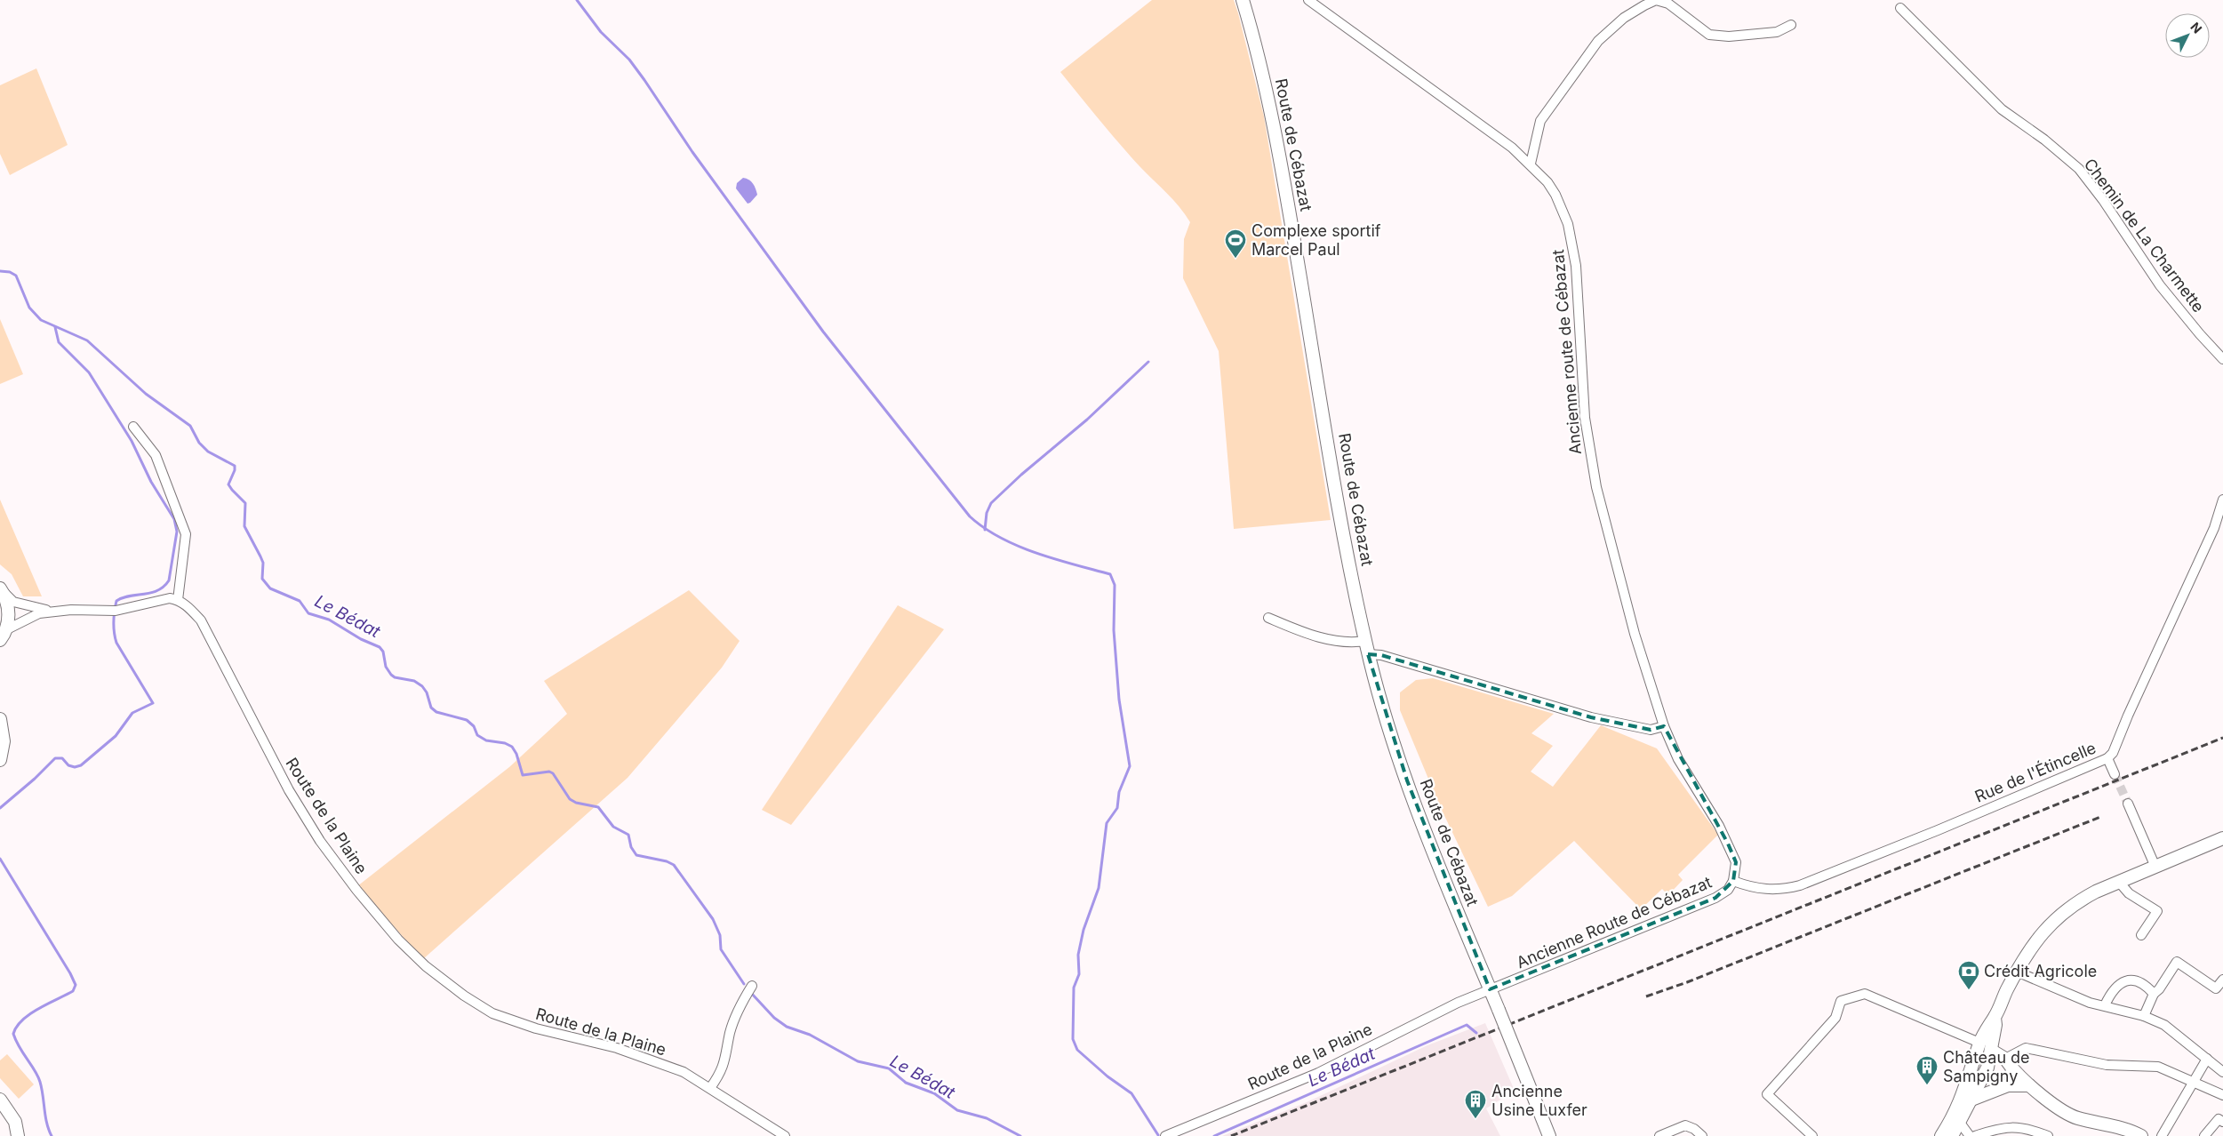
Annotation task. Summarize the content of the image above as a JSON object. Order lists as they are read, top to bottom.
{
  "streets": {
    "main road": ["Route de Cébazat"],
    "street": [
      "Chemin de La Charmette",
      "Ancienne route de Cébazat",
      "Rue de l'Étincelle",
      "Route de la Plaine",
      "Ancienne Route de Cébazat"
    ]
  },
  "crossings": [
    ["Route de Cébazat", "Route de la Plaine"],
    ["Route de Cébazat", "Ancienne Route de Cébazat"],
    ["Ancienne route de Cébazat", "Ancienne Route de Cébazat"],
    ["Rue de l'Étincelle", "Ancienne Route de Cébazat"],
    ["Route de la Plaine", "Ancienne Route de Cébazat"]
  ],
  "water": ["Le Bédat"],
  "places": {
    "sports": ["Complexe sportif Marcel Paul"],
    "bank": ["Crédit Agricole"],
    "building": ["Château de Sampigny", "Ancienne Usine Luxfer"]
  },
  "north": "top right"
}
